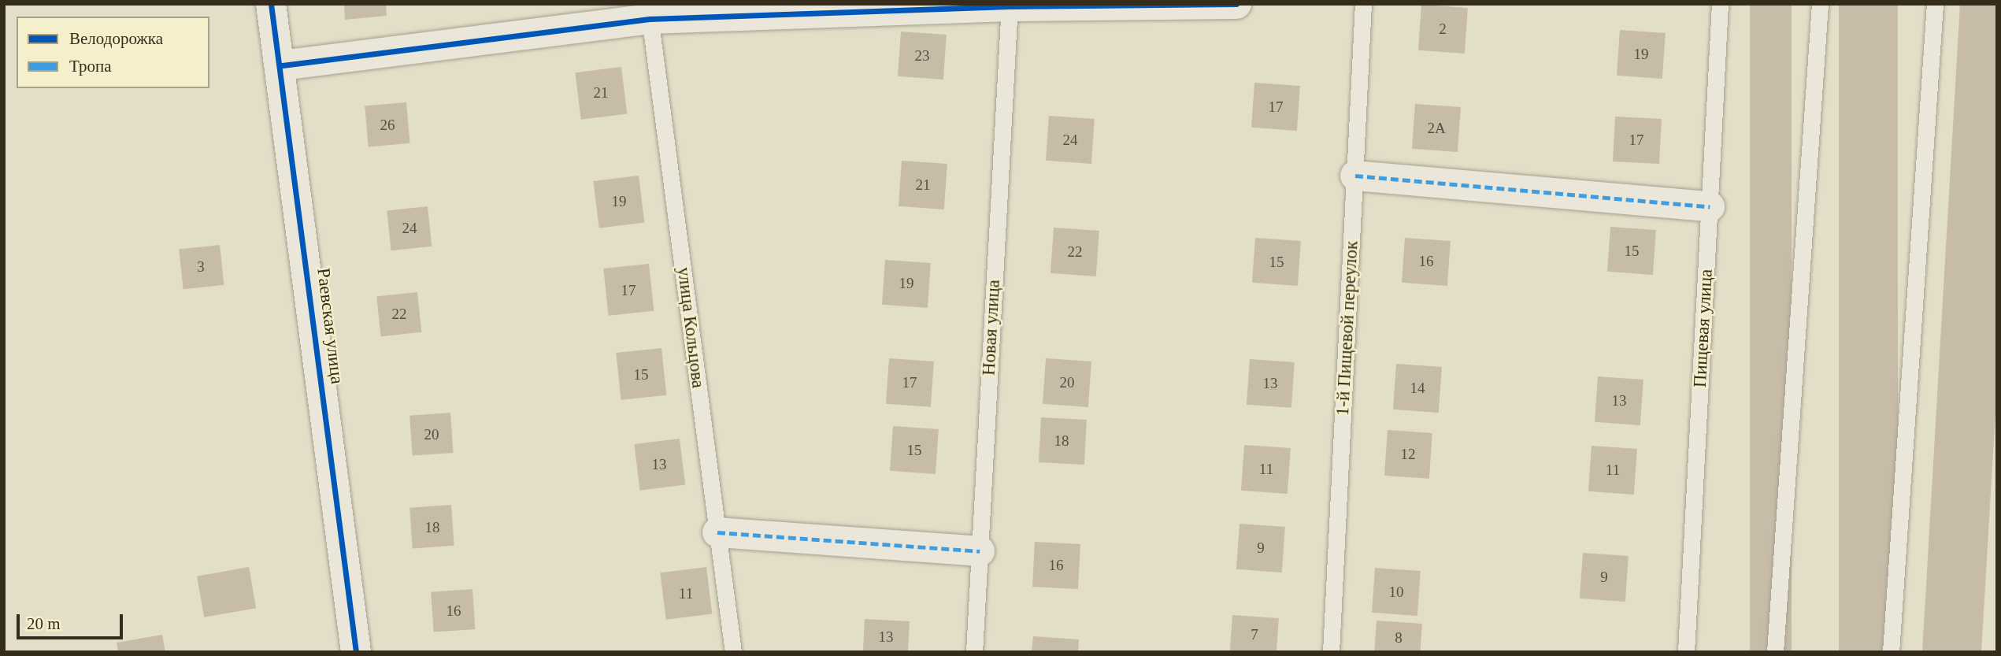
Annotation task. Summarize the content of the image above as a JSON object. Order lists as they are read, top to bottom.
{
  "streets": {
    "street": ["Раевская улица"],
    "lane": [
      "улица Кольцова",
      "Новая улица",
      "1-й Пищевой переулок",
      "Пищевая улица"
    ]
  },
  "house_numbers": [
    "2",
    "19",
    "23",
    "21",
    "17",
    "26",
    "2А",
    "24",
    "17",
    "21",
    "19",
    "24",
    "15",
    "22",
    "16",
    "15",
    "3",
    "19",
    "17",
    "22",
    "15",
    "17",
    "20",
    "13",
    "14",
    "13",
    "20",
    "18",
    "15",
    "12",
    "13",
    "11",
    "11",
    "18",
    "9",
    "16",
    "9",
    "10",
    "11",
    "16",
    "7",
    "13",
    "8"
  ],
  "legend": ["Велодорожка", "Тропа"],
  "scale_bar": "20 m"
}
